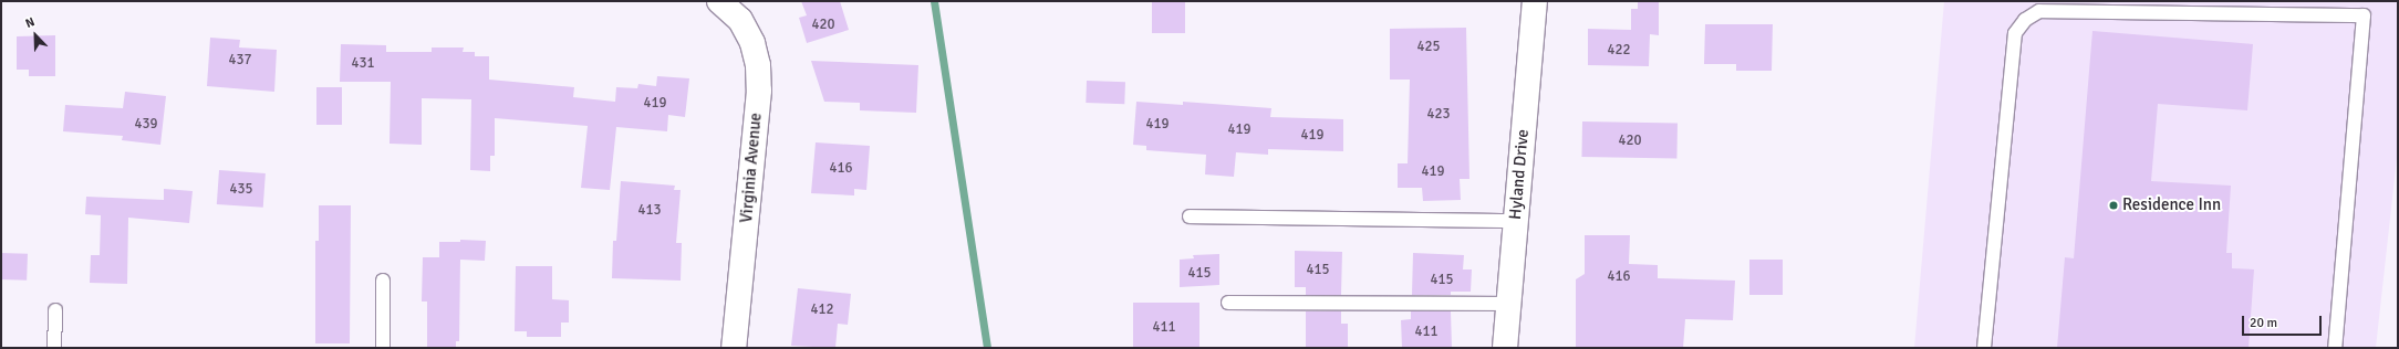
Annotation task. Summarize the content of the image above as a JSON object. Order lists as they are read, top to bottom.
{
  "streets": {
    "street": ["Virginia Avenue", "Hyland Drive"]
  },
  "places": ["Residence Inn"],
  "house_numbers": [
    "420",
    "425",
    "422",
    "437",
    "431",
    "419",
    "423",
    "439",
    "419",
    "419",
    "419",
    "420",
    "416",
    "419",
    "435",
    "413",
    "415",
    "415",
    "416",
    "415",
    "412",
    "411",
    "411"
  ],
  "scale_bar": "20 m",
  "north": "top left"
}
